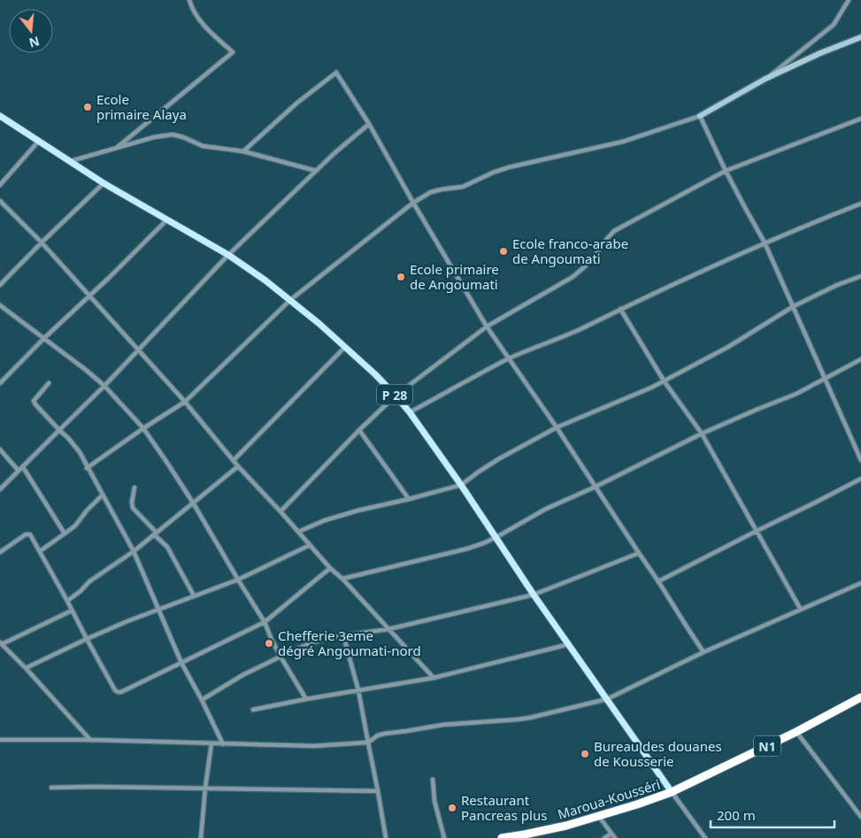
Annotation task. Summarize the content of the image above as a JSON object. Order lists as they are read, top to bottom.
{
  "streets": {
    "highway": ["N1", "Maroua-Kousséri"],
    "main road": ["P 28"]
  },
  "crossings": [
    ["P 28", "Maroua-Kousséri"]
  ],
  "places": [
    "Ecole primaire Alaya",
    "Ecole franco-arabe de Angoumati",
    "Ecole primaire de Angoumati",
    "Chefferie 3eme dégré Angoumati-nord",
    "Bureau des douanes de Kousserie",
    "Restaurant Pancreas plus"
  ],
  "scale_bar": "200 m",
  "north": "bottom"
}
